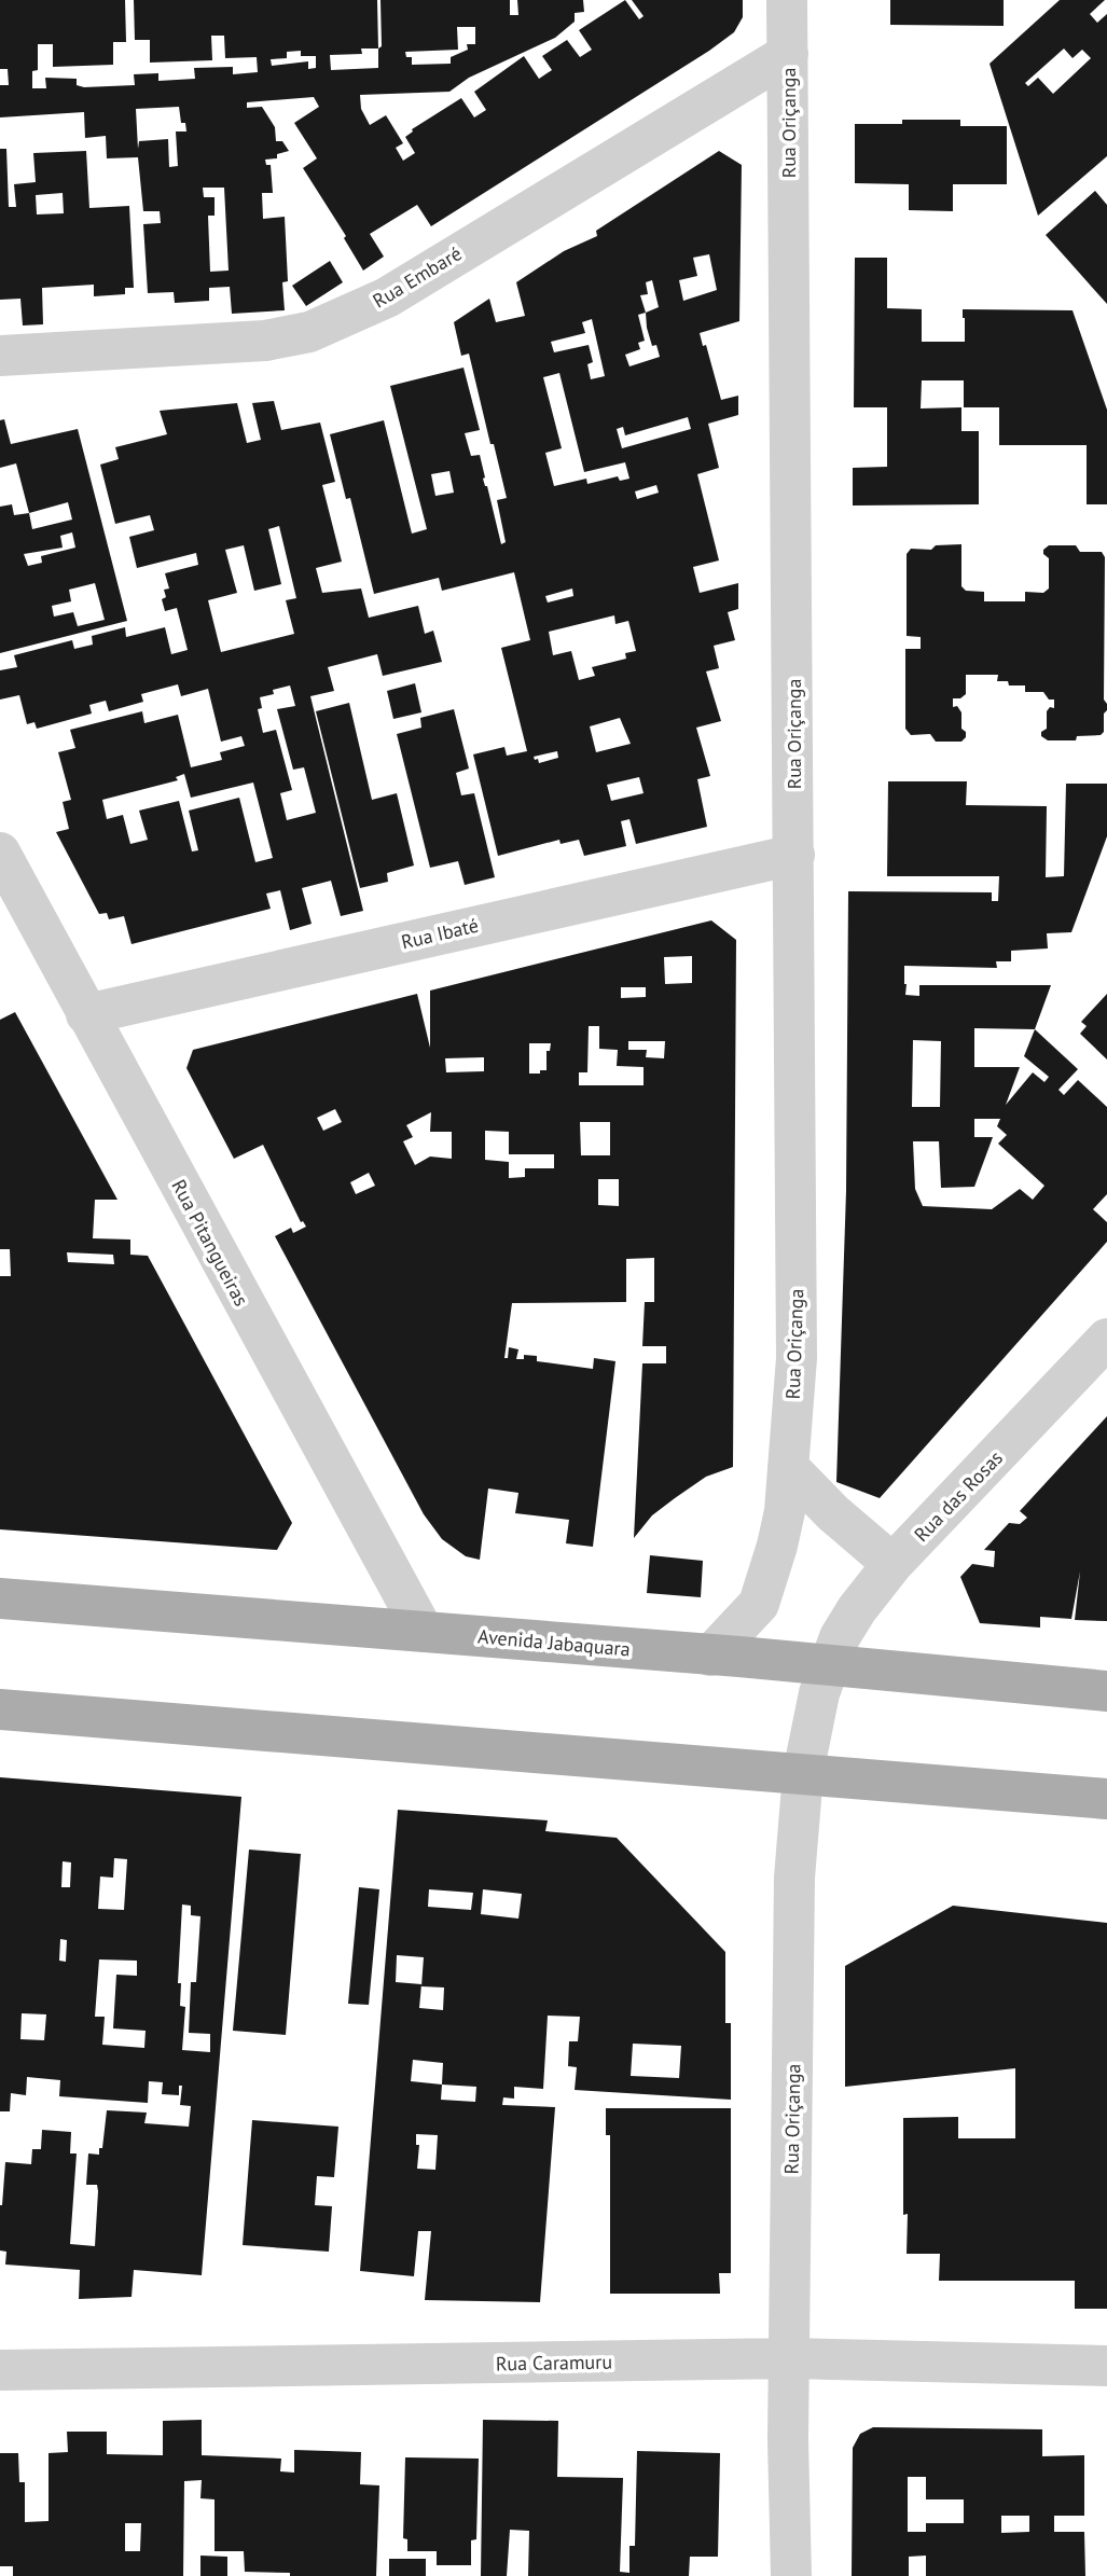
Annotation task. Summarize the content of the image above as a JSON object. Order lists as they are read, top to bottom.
{
  "streets": {
    "main road": ["Avenida Jabaquara"],
    "street": [
      "Rua Oriçanga",
      "Rua Embaré",
      "Rua Ibaté",
      "Rua Pitangueiras",
      "Rua das Rosas",
      "Rua Caramuru"
    ]
  },
  "crossings": [
    ["Rua Oriçanga", "Rua Embaré"],
    ["Rua Oriçanga", "Rua Ibaté"],
    ["Rua Oriçanga", "Rua das Rosas"],
    ["Rua Oriçanga", "Avenida Jabaquara"],
    ["Rua Oriçanga", "Rua Caramuru"],
    ["Rua Ibaté", "Rua Pitangueiras"],
    ["Rua Pitangueiras", "Avenida Jabaquara"],
    ["Rua das Rosas", "Avenida Jabaquara"]
  ]
}
